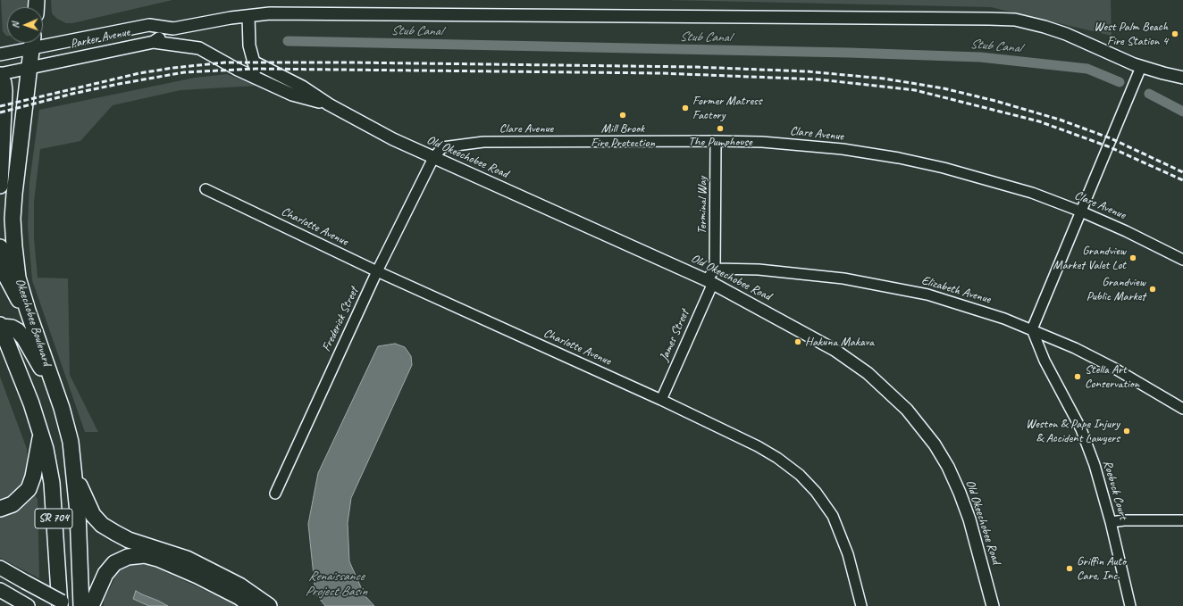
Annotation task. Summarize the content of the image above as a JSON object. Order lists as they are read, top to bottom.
{
  "streets": {
    "main road": ["Okeechobee Boulevard", "SR 704"],
    "street": [
      "Parker Avenue",
      "Clare Avenue",
      "Old Okeechobee Road",
      "Terminal Way",
      "Charlotte Avenue",
      "Elizabeth Avenue",
      "Frederick Street",
      "James Street",
      "Roebuck Court"
    ]
  },
  "crossings": [
    ["Parker Avenue", "Old Okeechobee Road"],
    ["Parker Avenue", "Okeechobee Boulevard"],
    ["Clare Avenue", "Old Okeechobee Road"],
    ["Clare Avenue", "Terminal Way"],
    ["Clare Avenue", "Frederick Street"],
    ["Old Okeechobee Road", "Frederick Street"],
    ["Old Okeechobee Road", "James Street"],
    ["Terminal Way", "Elizabeth Avenue"],
    ["Charlotte Avenue", "Frederick Street"],
    ["Charlotte Avenue", "James Street"],
    ["Elizabeth Avenue", "Roebuck Court"]
  ],
  "water": ["Stub Canal", "Renaissance Project Basin"],
  "places": [
    "West Palm Beach Fire Station 4",
    "Former Matress Factory",
    "Mill Brook Fire Protection",
    "The Pumphouse",
    "Grandview Market Valet Lot",
    "Grandview Public Market",
    "Hakuna Makava",
    "Stella Art Conservation",
    "Weston & Pape Injury & Accident Lawyers",
    "Griffin Auto Care, Inc."
  ],
  "north": "left"
}
